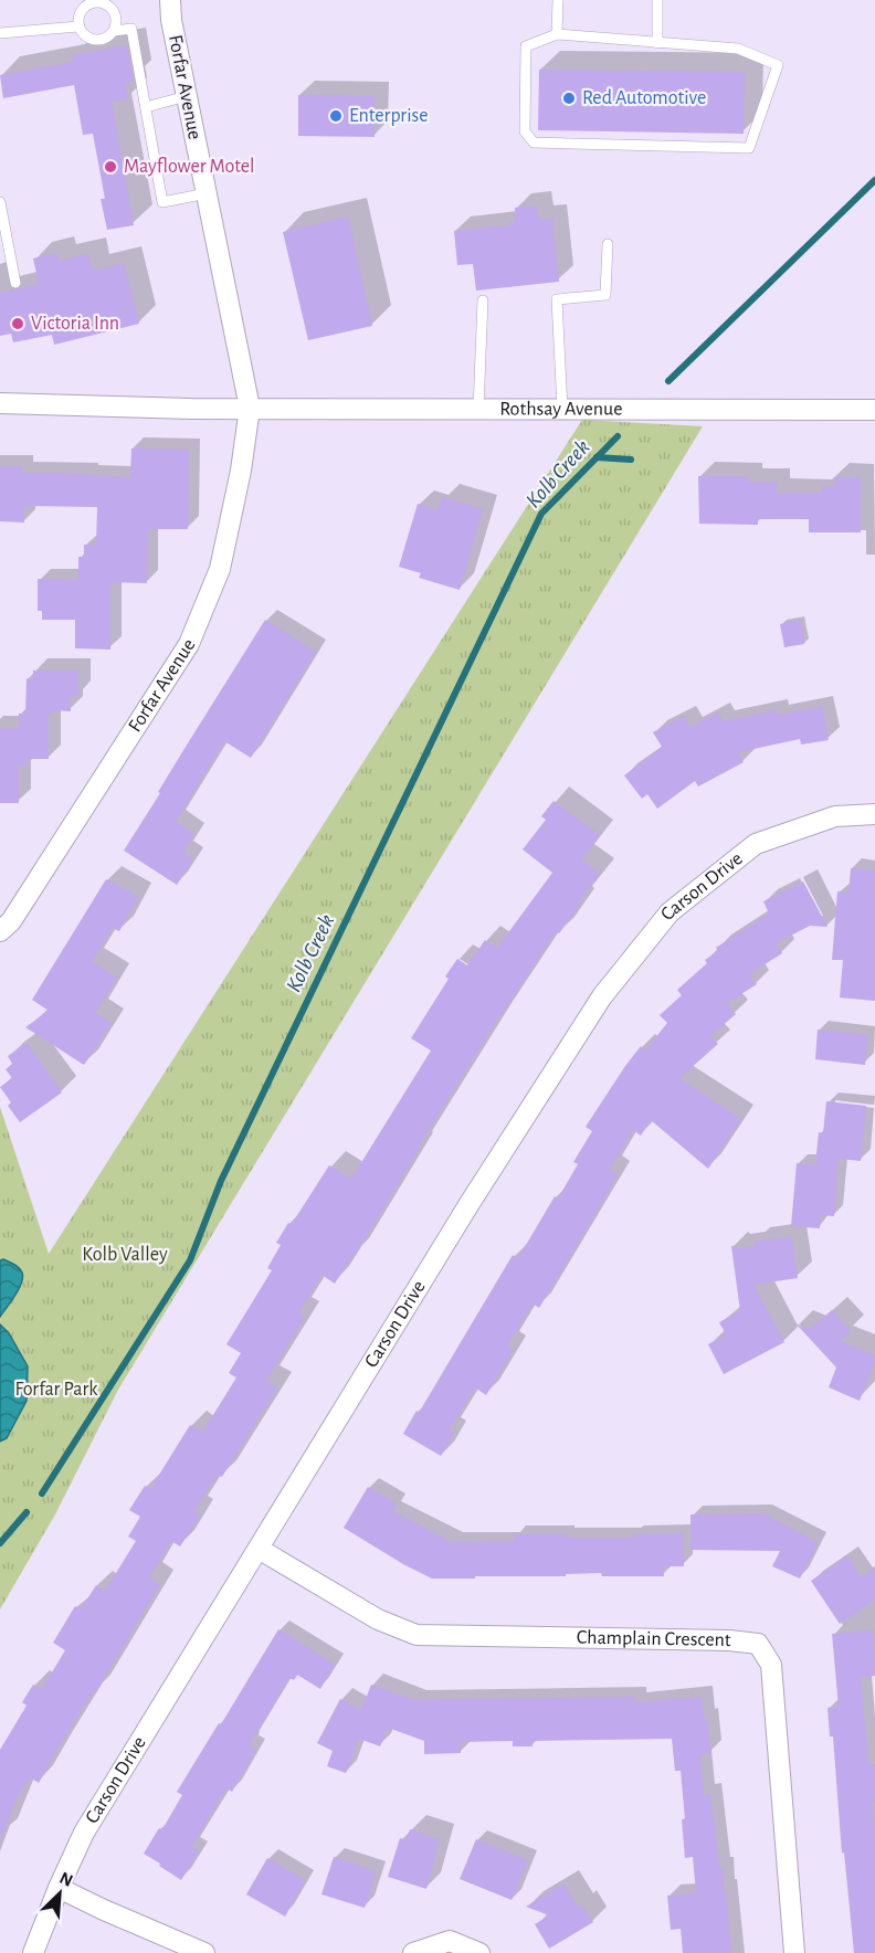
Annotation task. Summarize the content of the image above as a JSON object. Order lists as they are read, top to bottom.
{
  "streets": {
    "street": [
      "Forfar Avenue",
      "Rothsay Avenue",
      "Carson Drive",
      "Champlain Crescent"
    ]
  },
  "crossings": [
    ["Forfar Avenue", "Rothsay Avenue"],
    ["Carson Drive", "Champlain Crescent"]
  ],
  "water": ["Kolb Creek"],
  "parks": ["Kolb Valley", "Forfar Park"],
  "places": [
    "Red Automotive",
    "Enterprise",
    "Mayflower Motel",
    "Victoria Inn"
  ],
  "north": "top right"
}
